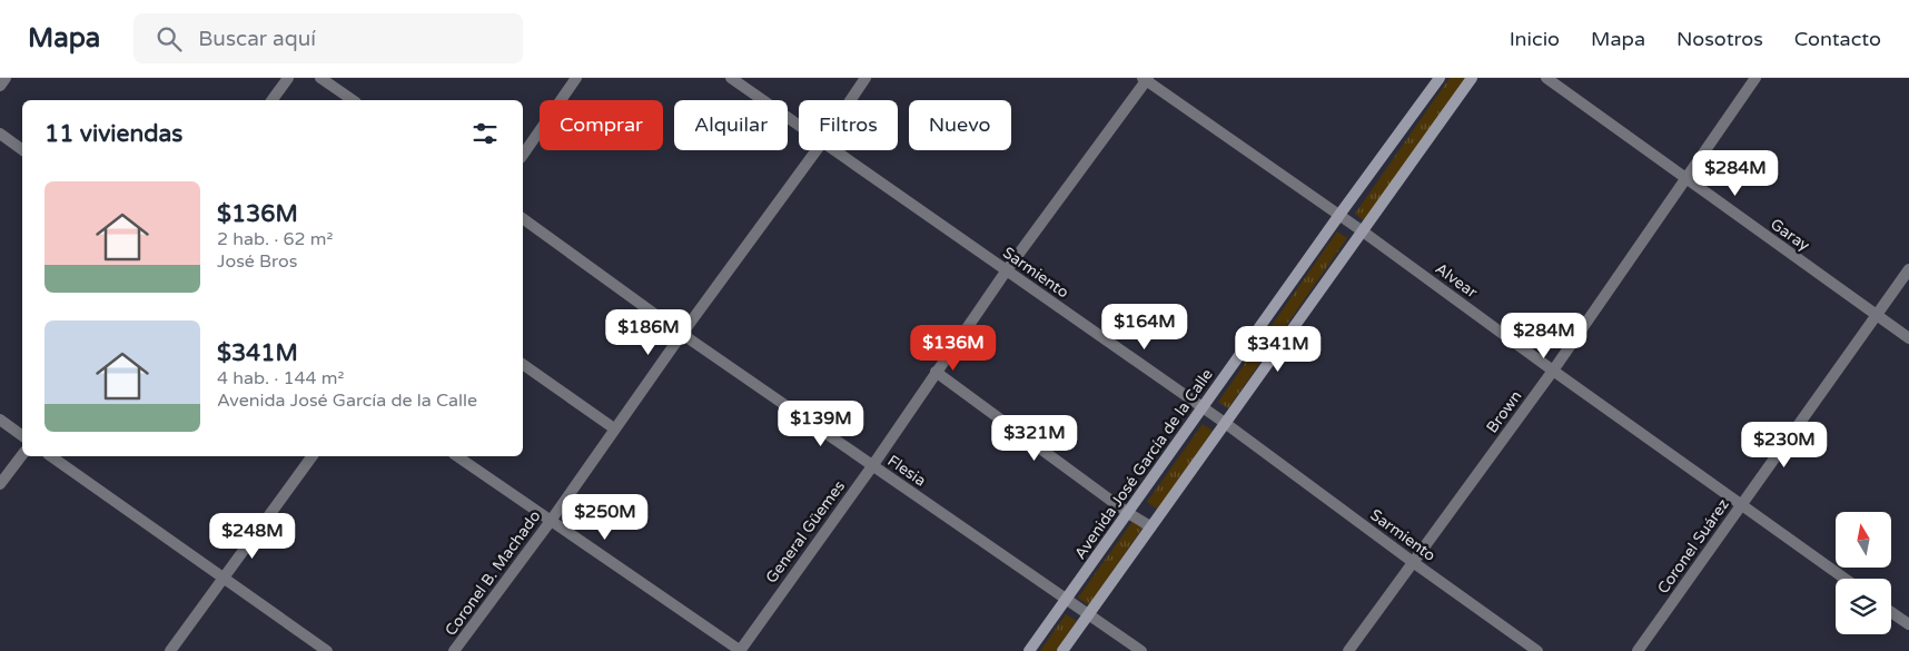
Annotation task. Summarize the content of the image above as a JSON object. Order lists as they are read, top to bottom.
{
  "streets": {
    "main road": ["Avenida José García de la Calle"],
    "street": [
      "Garay",
      "Sarmiento",
      "Alvear",
      "Brown",
      "Flesia",
      "General Güemes",
      "Coronel Suárez",
      "Coronel B. Machado"
    ]
  },
  "crossings": [
    ["Garay", "Brown"],
    ["Garay", "Coronel Suárez"],
    ["Sarmiento", "Brown"],
    ["Sarmiento", "Avenida José García de la Calle"],
    ["Sarmiento", "General Güemes"],
    ["Alvear", "Brown"],
    ["Alvear", "Avenida José García de la Calle"],
    ["Alvear", "General Güemes"],
    ["Alvear", "Coronel Suárez"],
    ["Avenida José García de la Calle", "Flesia"],
    ["Flesia", "General Güemes"],
    ["Flesia", "Coronel B. Machado"]
  ],
  "north": "top",
  "page": {
    "header": "Mapa",
    "search": "Buscar aquí",
    "nav": [
      "Inicio",
      "Mapa",
      "Nosotros",
      "Contacto"
    ],
    "chip": [
      "Comprar",
      "Alquilar",
      "Filtros",
      "Nuevo"
    ],
    "heading": "11 viviendas",
    "price": [
      "$284M",
      "$164M",
      "$186M",
      "$284M",
      "$136M",
      "$341M",
      "$139M",
      "$321M",
      "$230M",
      "$250M",
      "$248M"
    ],
    "list": [
      {
        "name": "$136M",
        "note": "2 hab. · 62 m² · José Bros"
      },
      {
        "name": "$341M",
        "note": "4 hab. · 144 m² · Avenida José García de la Calle"
      }
    ]
  }
}
